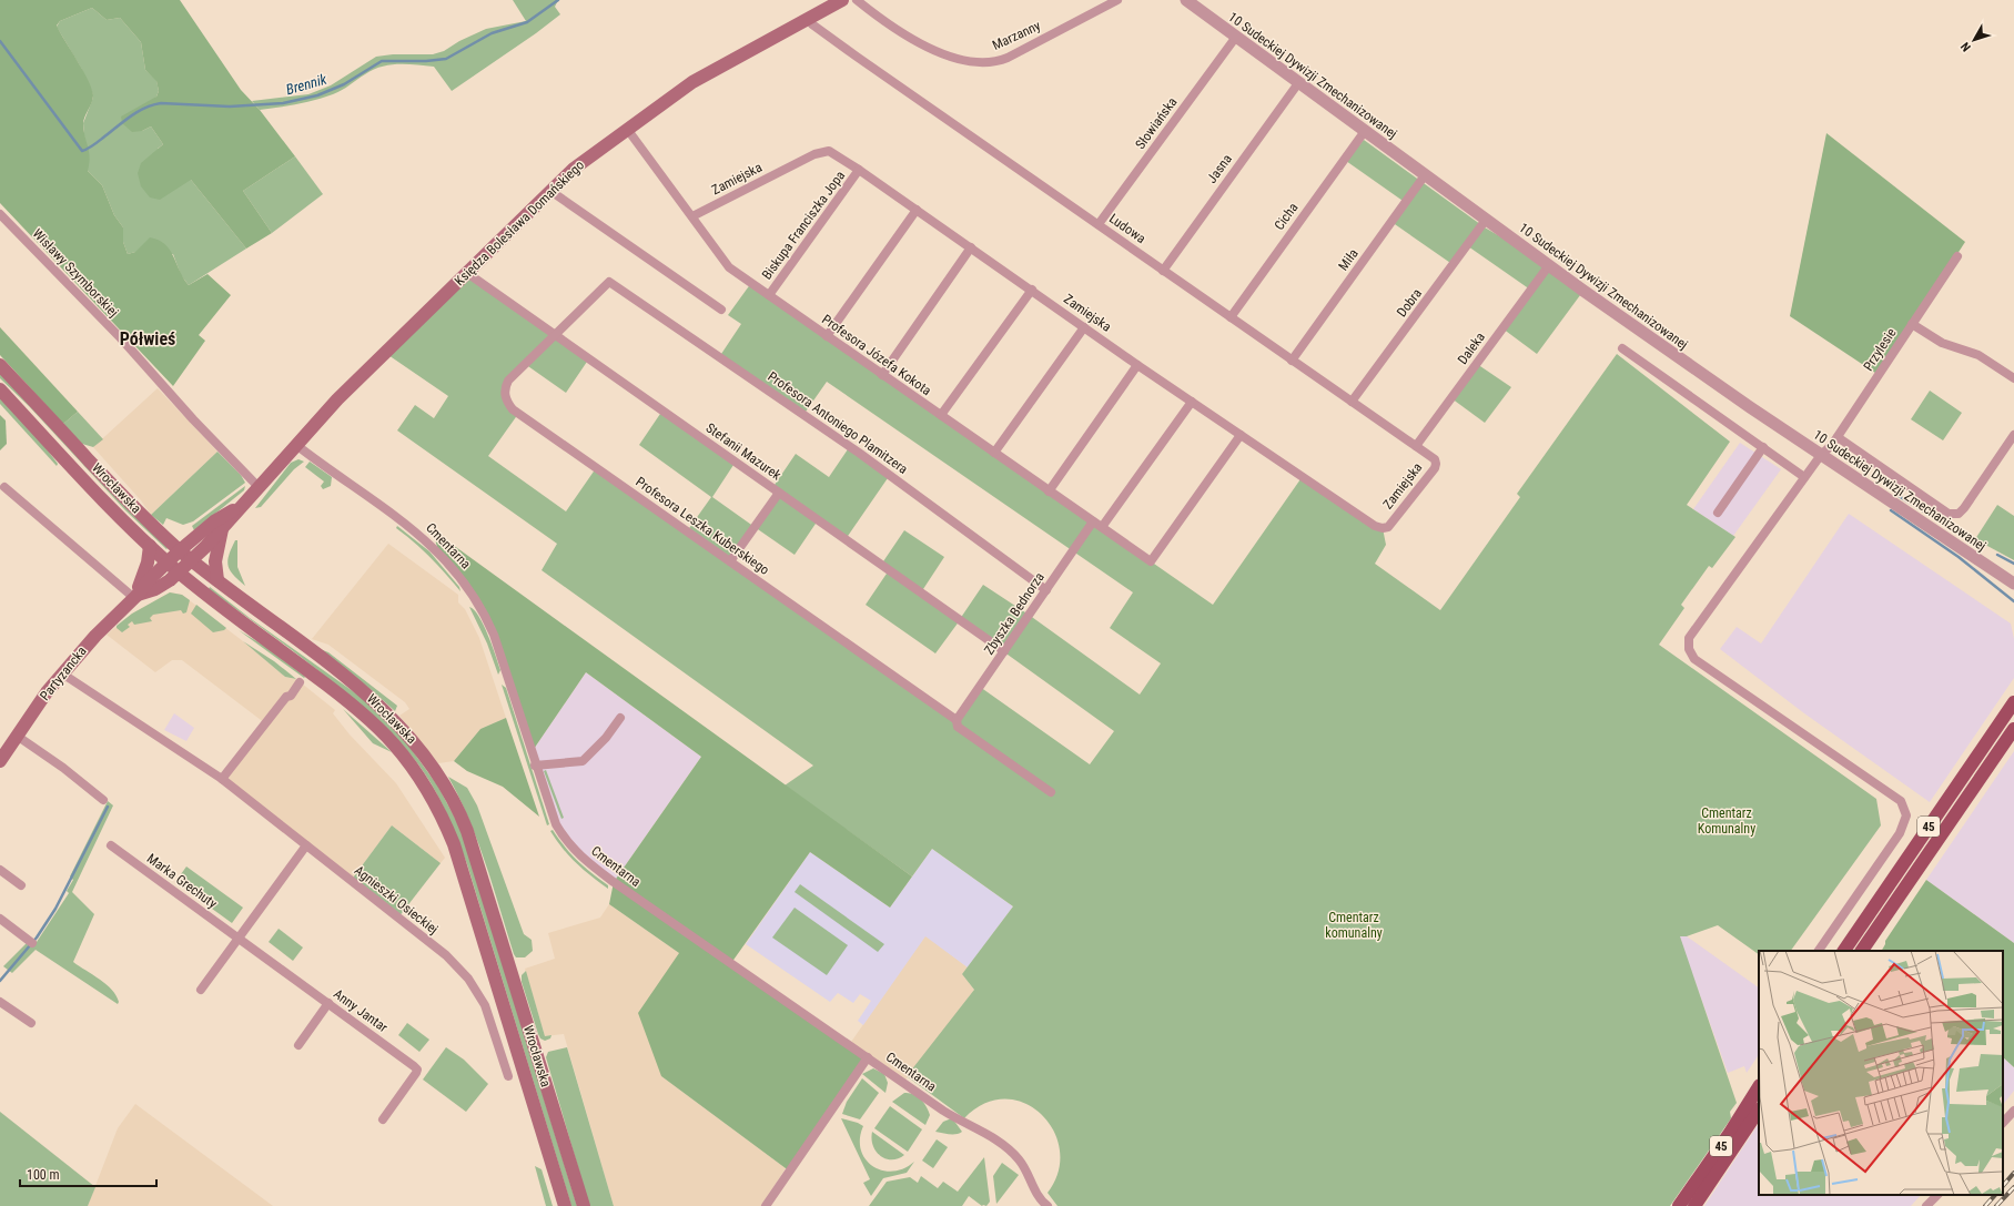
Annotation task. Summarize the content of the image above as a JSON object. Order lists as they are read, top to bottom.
{
  "streets": {
    "main road": [
      "Księdza Bolesława Domańskiego",
      "Wrocławska",
      "Partyzancka",
      "45"
    ],
    "street": [
      "Marzanny",
      "10 Sudeckiej Dywizji Zmechanizowanej",
      "Słowiańska",
      "Jasna",
      "Zamiejska",
      "Cicha",
      "Biskupa Franciszka Jopa",
      "Ludowa",
      "Miła",
      "Wisławy Szymborskiej",
      "Dobra",
      "Daleka",
      "Przylesie",
      "Profesora Józefa Kokota",
      "Profesora Antoniego Plamitzera",
      "Stefanii Mazurek",
      "Profesora Leszka Kuberskiego",
      "Cmentarna",
      "Zbyszka Bednorza",
      "Marka Grechuty",
      "Agnieszki Osieckiej",
      "Anny Jantar"
    ]
  },
  "crossings": [
    ["10 Sudeckiej Dywizji Zmechanizowanej", "Słowiańska"],
    ["10 Sudeckiej Dywizji Zmechanizowanej", "Jasna"],
    ["10 Sudeckiej Dywizji Zmechanizowanej", "Cicha"],
    ["10 Sudeckiej Dywizji Zmechanizowanej", "Miła"],
    ["10 Sudeckiej Dywizji Zmechanizowanej", "Dobra"],
    ["10 Sudeckiej Dywizji Zmechanizowanej", "Daleka"],
    ["10 Sudeckiej Dywizji Zmechanizowanej", "Przylesie"],
    ["Słowiańska", "Ludowa"],
    ["Jasna", "Ludowa"],
    ["Zamiejska", "Biskupa Franciszka Jopa"],
    ["Zamiejska", "Ludowa"],
    ["Zamiejska", "Profesora Józefa Kokota"],
    ["Cicha", "Ludowa"],
    ["Księdza Bolesława Domańskiego", "Ludowa"],
    ["Księdza Bolesława Domańskiego", "Wisławy Szymborskiej"],
    ["Księdza Bolesława Domańskiego", "Profesora Józefa Kokota"],
    ["Księdza Bolesława Domańskiego", "Stefanii Mazurek"],
    ["Księdza Bolesława Domańskiego", "Wrocławska"],
    ["Księdza Bolesława Domańskiego", "Cmentarna"],
    ["Księdza Bolesława Domańskiego", "Partyzancka"],
    ["Biskupa Franciszka Jopa", "Profesora Józefa Kokota"],
    ["Ludowa", "Miła"],
    ["Ludowa", "Dobra"],
    ["Ludowa", "Daleka"],
    ["Profesora Józefa Kokota", "Zbyszka Bednorza"],
    ["Profesora Antoniego Plamitzera", "Profesora Leszka Kuberskiego"],
    ["Profesora Antoniego Plamitzera", "Zbyszka Bednorza"],
    ["Stefanii Mazurek", "Profesora Leszka Kuberskiego"],
    ["Stefanii Mazurek", "Zbyszka Bednorza"],
    ["Wrocławska", "Partyzancka"],
    ["Profesora Leszka Kuberskiego", "Zbyszka Bednorza"],
    ["Partyzancka", "Agnieszki Osieckiej"],
    ["Marka Grechuty", "Anny Jantar"]
  ],
  "districts": ["Półwieś"],
  "water": ["Brennik"],
  "parks": ["Cmentarz Komunalny", "Cmentarz komunalny"],
  "scale_bar": "100 m",
  "north": "bottom left"
}
